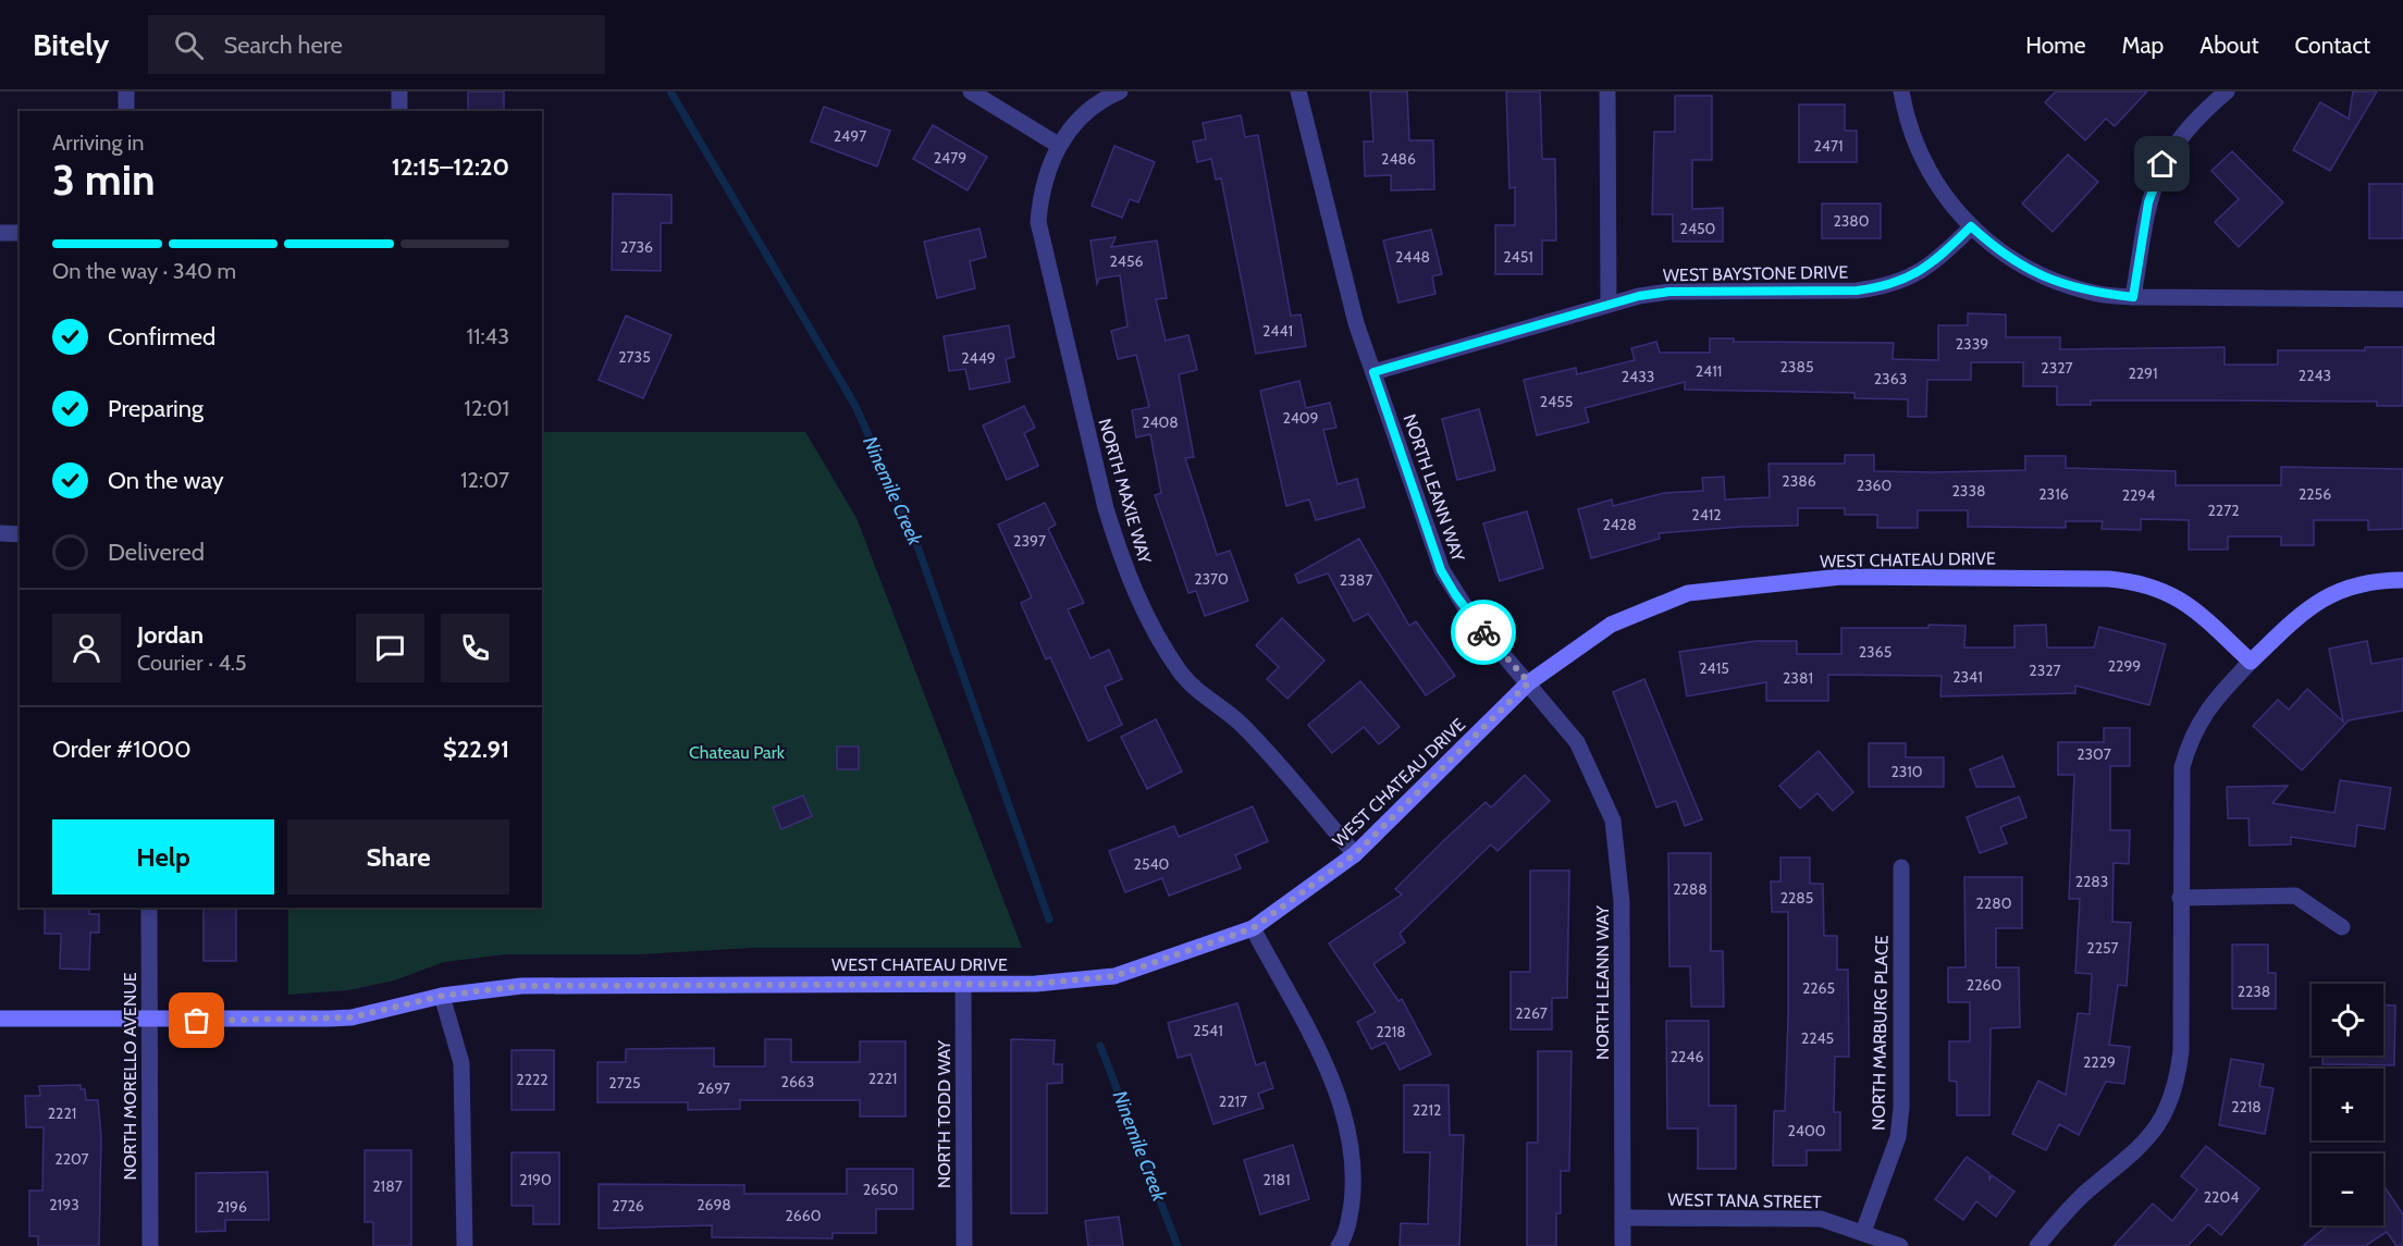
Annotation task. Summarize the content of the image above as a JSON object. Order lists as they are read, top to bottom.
{
  "streets": {
    "street": [
      "WEST BAYSTONE DRIVE",
      "NORTH LEANN WAY",
      "NORTH MAXIE WAY",
      "WEST CHATEAU DRIVE",
      "NORTH MARBURG PLACE",
      "NORTH MORELLO AVENUE",
      "NORTH TODD WAY",
      "WEST TANA STREET"
    ]
  },
  "crossings": [
    ["WEST BAYSTONE DRIVE", "NORTH LEANN WAY"],
    ["NORTH LEANN WAY", "WEST CHATEAU DRIVE"],
    ["NORTH LEANN WAY", "WEST TANA STREET"],
    ["NORTH MAXIE WAY", "WEST CHATEAU DRIVE"],
    ["WEST CHATEAU DRIVE", "NORTH MORELLO AVENUE"],
    ["WEST CHATEAU DRIVE", "NORTH TODD WAY"],
    ["NORTH MARBURG PLACE", "WEST TANA STREET"]
  ],
  "water": ["Ninemile Creek"],
  "parks": ["Chateau Park"],
  "house_numbers": [
    "2497",
    "2471",
    "2479",
    "2486",
    "2380",
    "2450",
    "2736",
    "2448",
    "2451",
    "2456",
    "2441",
    "2339",
    "2735",
    "2449",
    "2385",
    "2327",
    "2411",
    "2291",
    "2243",
    "2433",
    "2363",
    "2455",
    "2409",
    "2408",
    "2386",
    "2360",
    "2338",
    "2316",
    "2256",
    "2294",
    "2272",
    "2412",
    "2428",
    "2397",
    "2370",
    "2387",
    "2365",
    "2299",
    "2415",
    "2327",
    "2341",
    "2381",
    "2307",
    "2310",
    "2540",
    "2283",
    "2288",
    "2285",
    "2280",
    "2257",
    "2260",
    "2265",
    "2238",
    "2267",
    "2541",
    "2218",
    "2245",
    "2246",
    "2229",
    "2221",
    "2222",
    "2663",
    "2725",
    "2697",
    "2217",
    "2218",
    "2212",
    "2221",
    "2400",
    "2207",
    "2190",
    "2181",
    "2187",
    "2650",
    "2204",
    "2193",
    "2698",
    "2726",
    "2196",
    "2660"
  ],
  "page": {
    "header": "Bitely",
    "search": "Search here",
    "nav": [
      "Home",
      "Map",
      "About",
      "Contact"
    ],
    "heading": ["3 min", "Arriving in", "12:15–12:20"],
    "panel": [
      "Jordan",
      "Courier · 4.5",
      "Order #1000",
      "$22.91"
    ],
    "bar": "On the way · 340 m",
    "list": [
      ["Confirmed", "11:43"],
      ["Preparing", "12:01"],
      ["On the way", "12:07"],
      "Delivered"
    ],
    "buttons": ["Help", "Share"],
    "map_buttons": ["+", "−"]
  }
}
